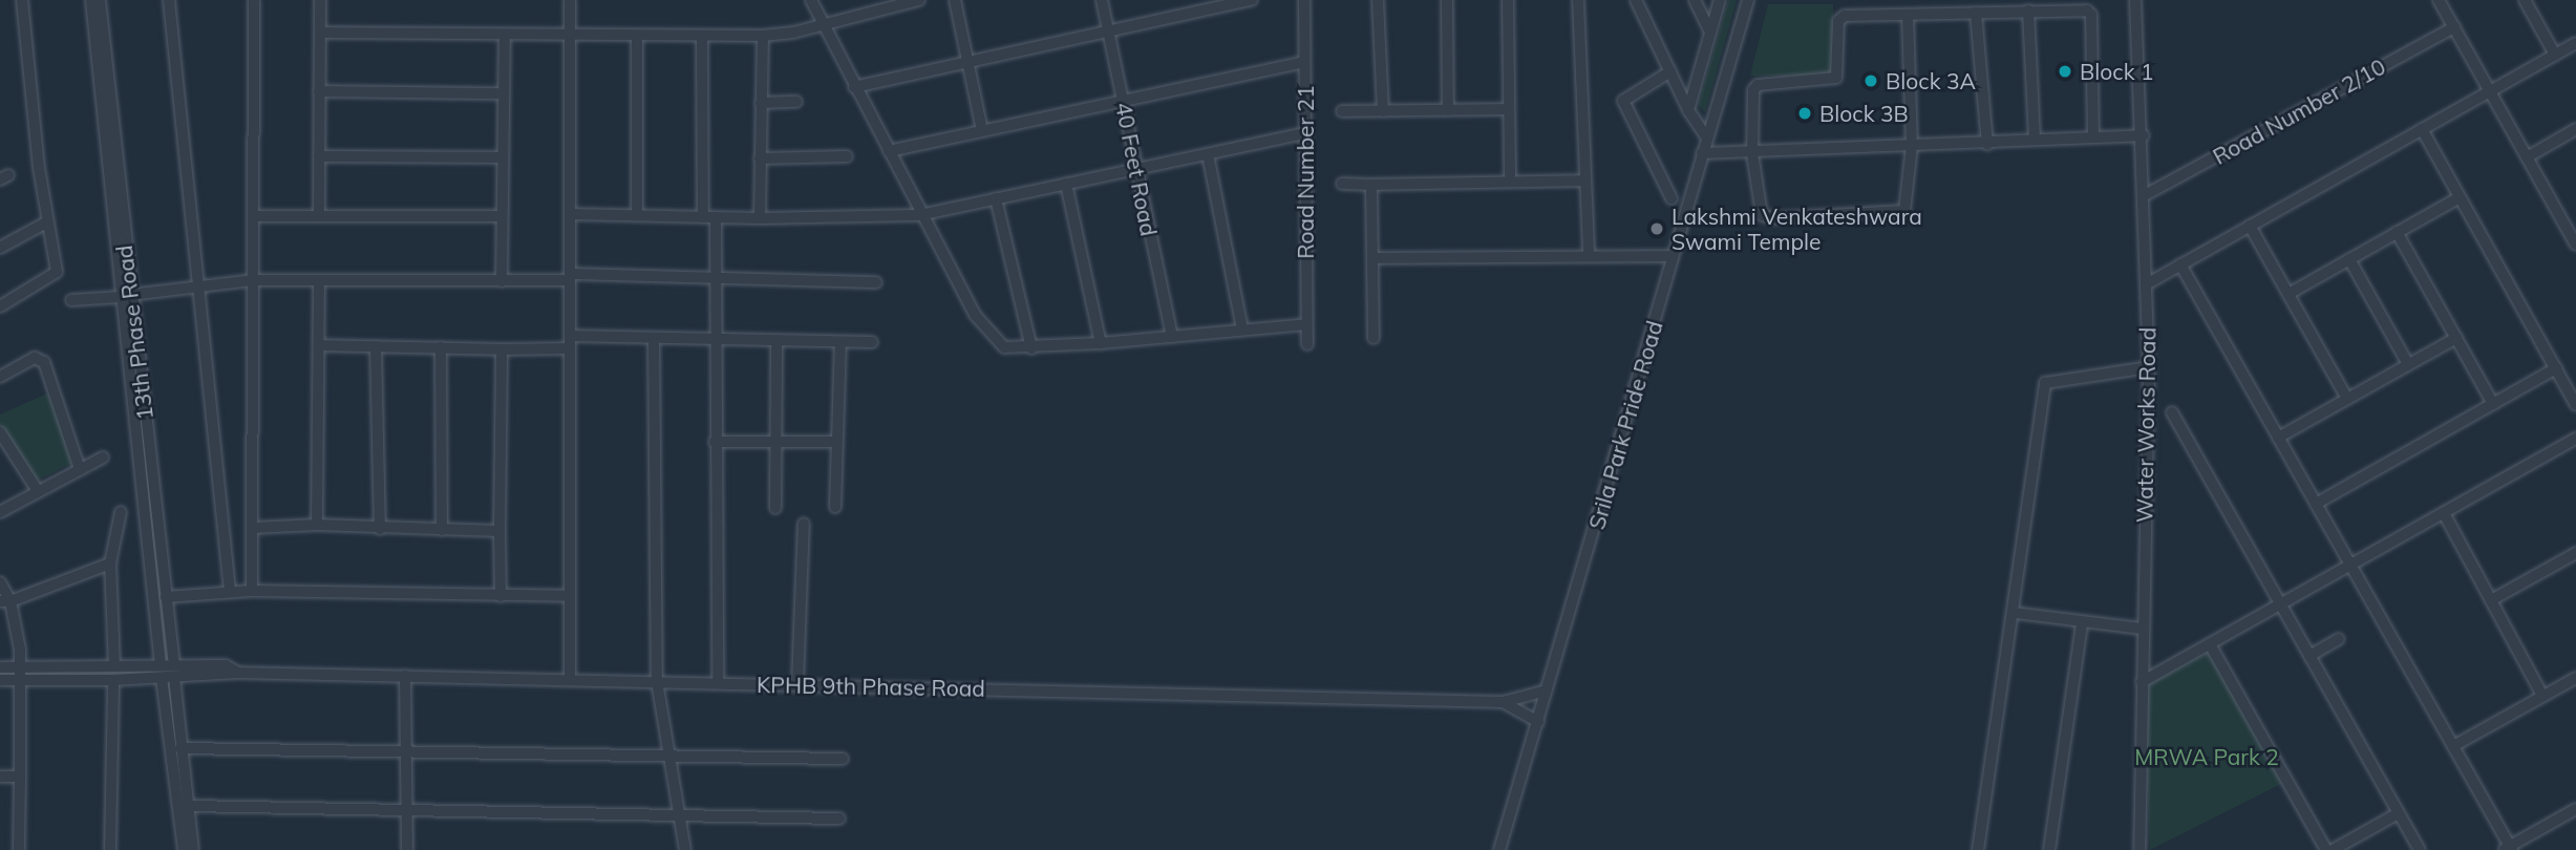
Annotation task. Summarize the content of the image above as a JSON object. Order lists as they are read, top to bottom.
{
  "streets": {
    "street": [
      "Road Number 2/10",
      "40 Feet Road",
      "Road Number 21",
      "13th Phase Road",
      "Srila Park Pride Road",
      "Water Works Road",
      "KPHB 9th Phase Road"
    ]
  },
  "crossings": [
    ["Road Number 2/10", "Water Works Road"],
    ["13th Phase Road", "KPHB 9th Phase Road"],
    ["Srila Park Pride Road", "KPHB 9th Phase Road"]
  ],
  "parks": ["MRWA Park 2"],
  "places": [
    "Block 1",
    "Block 3A",
    "Block 3B",
    "Lakshmi Venkateshwara Swami Temple"
  ]
}
